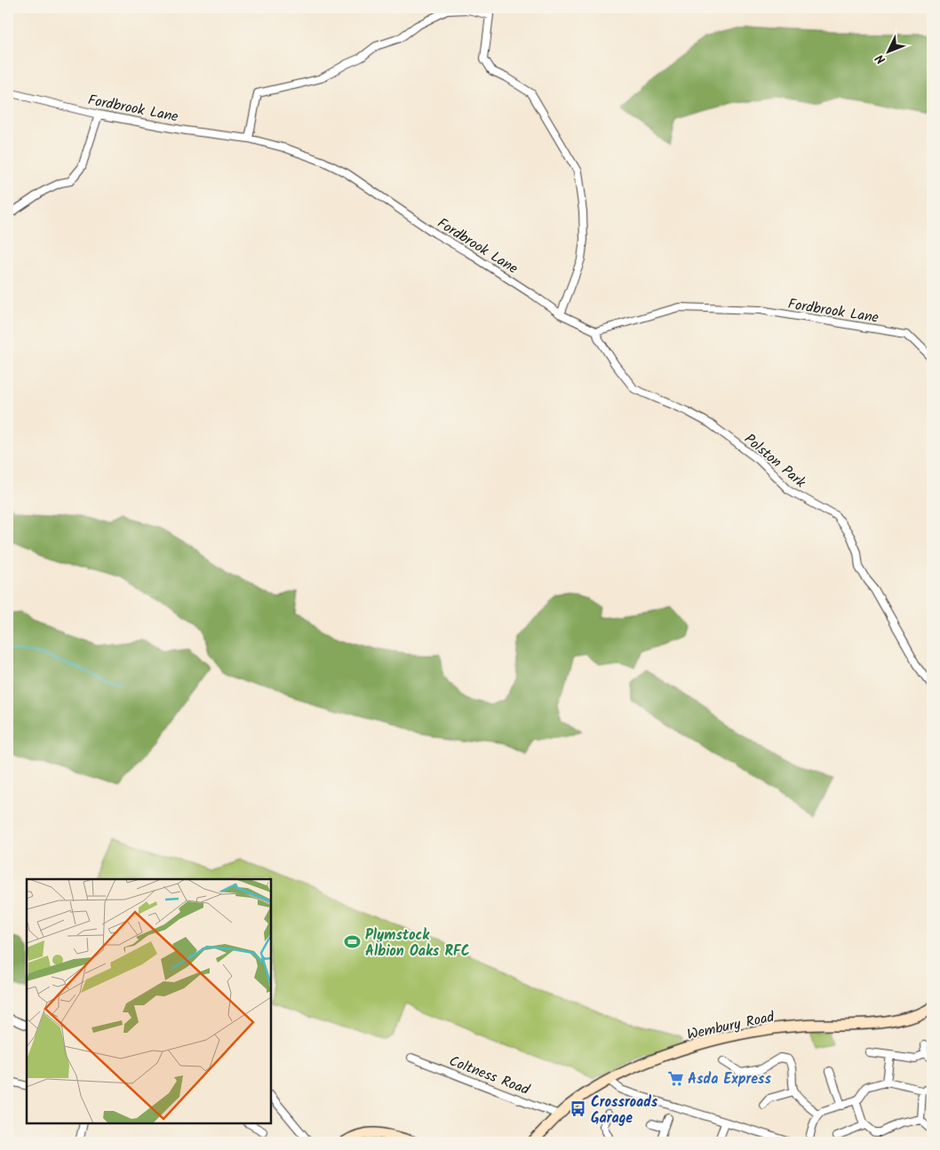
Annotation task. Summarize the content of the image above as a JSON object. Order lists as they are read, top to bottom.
{
  "streets": {
    "street": [
      "Fordbrook Lane",
      "Polston Park",
      "Wembury Road",
      "Coltness Road"
    ]
  },
  "crossings": [
    ["Fordbrook Lane", "Polston Park"],
    ["Wembury Road", "Coltness Road"]
  ],
  "places": {
    "sports": ["Plymstock Albion Oaks RFC"],
    "supermarket": ["Asda Express"],
    "bus stop": ["Crossroads Garage"]
  },
  "north": "bottom left"
}
